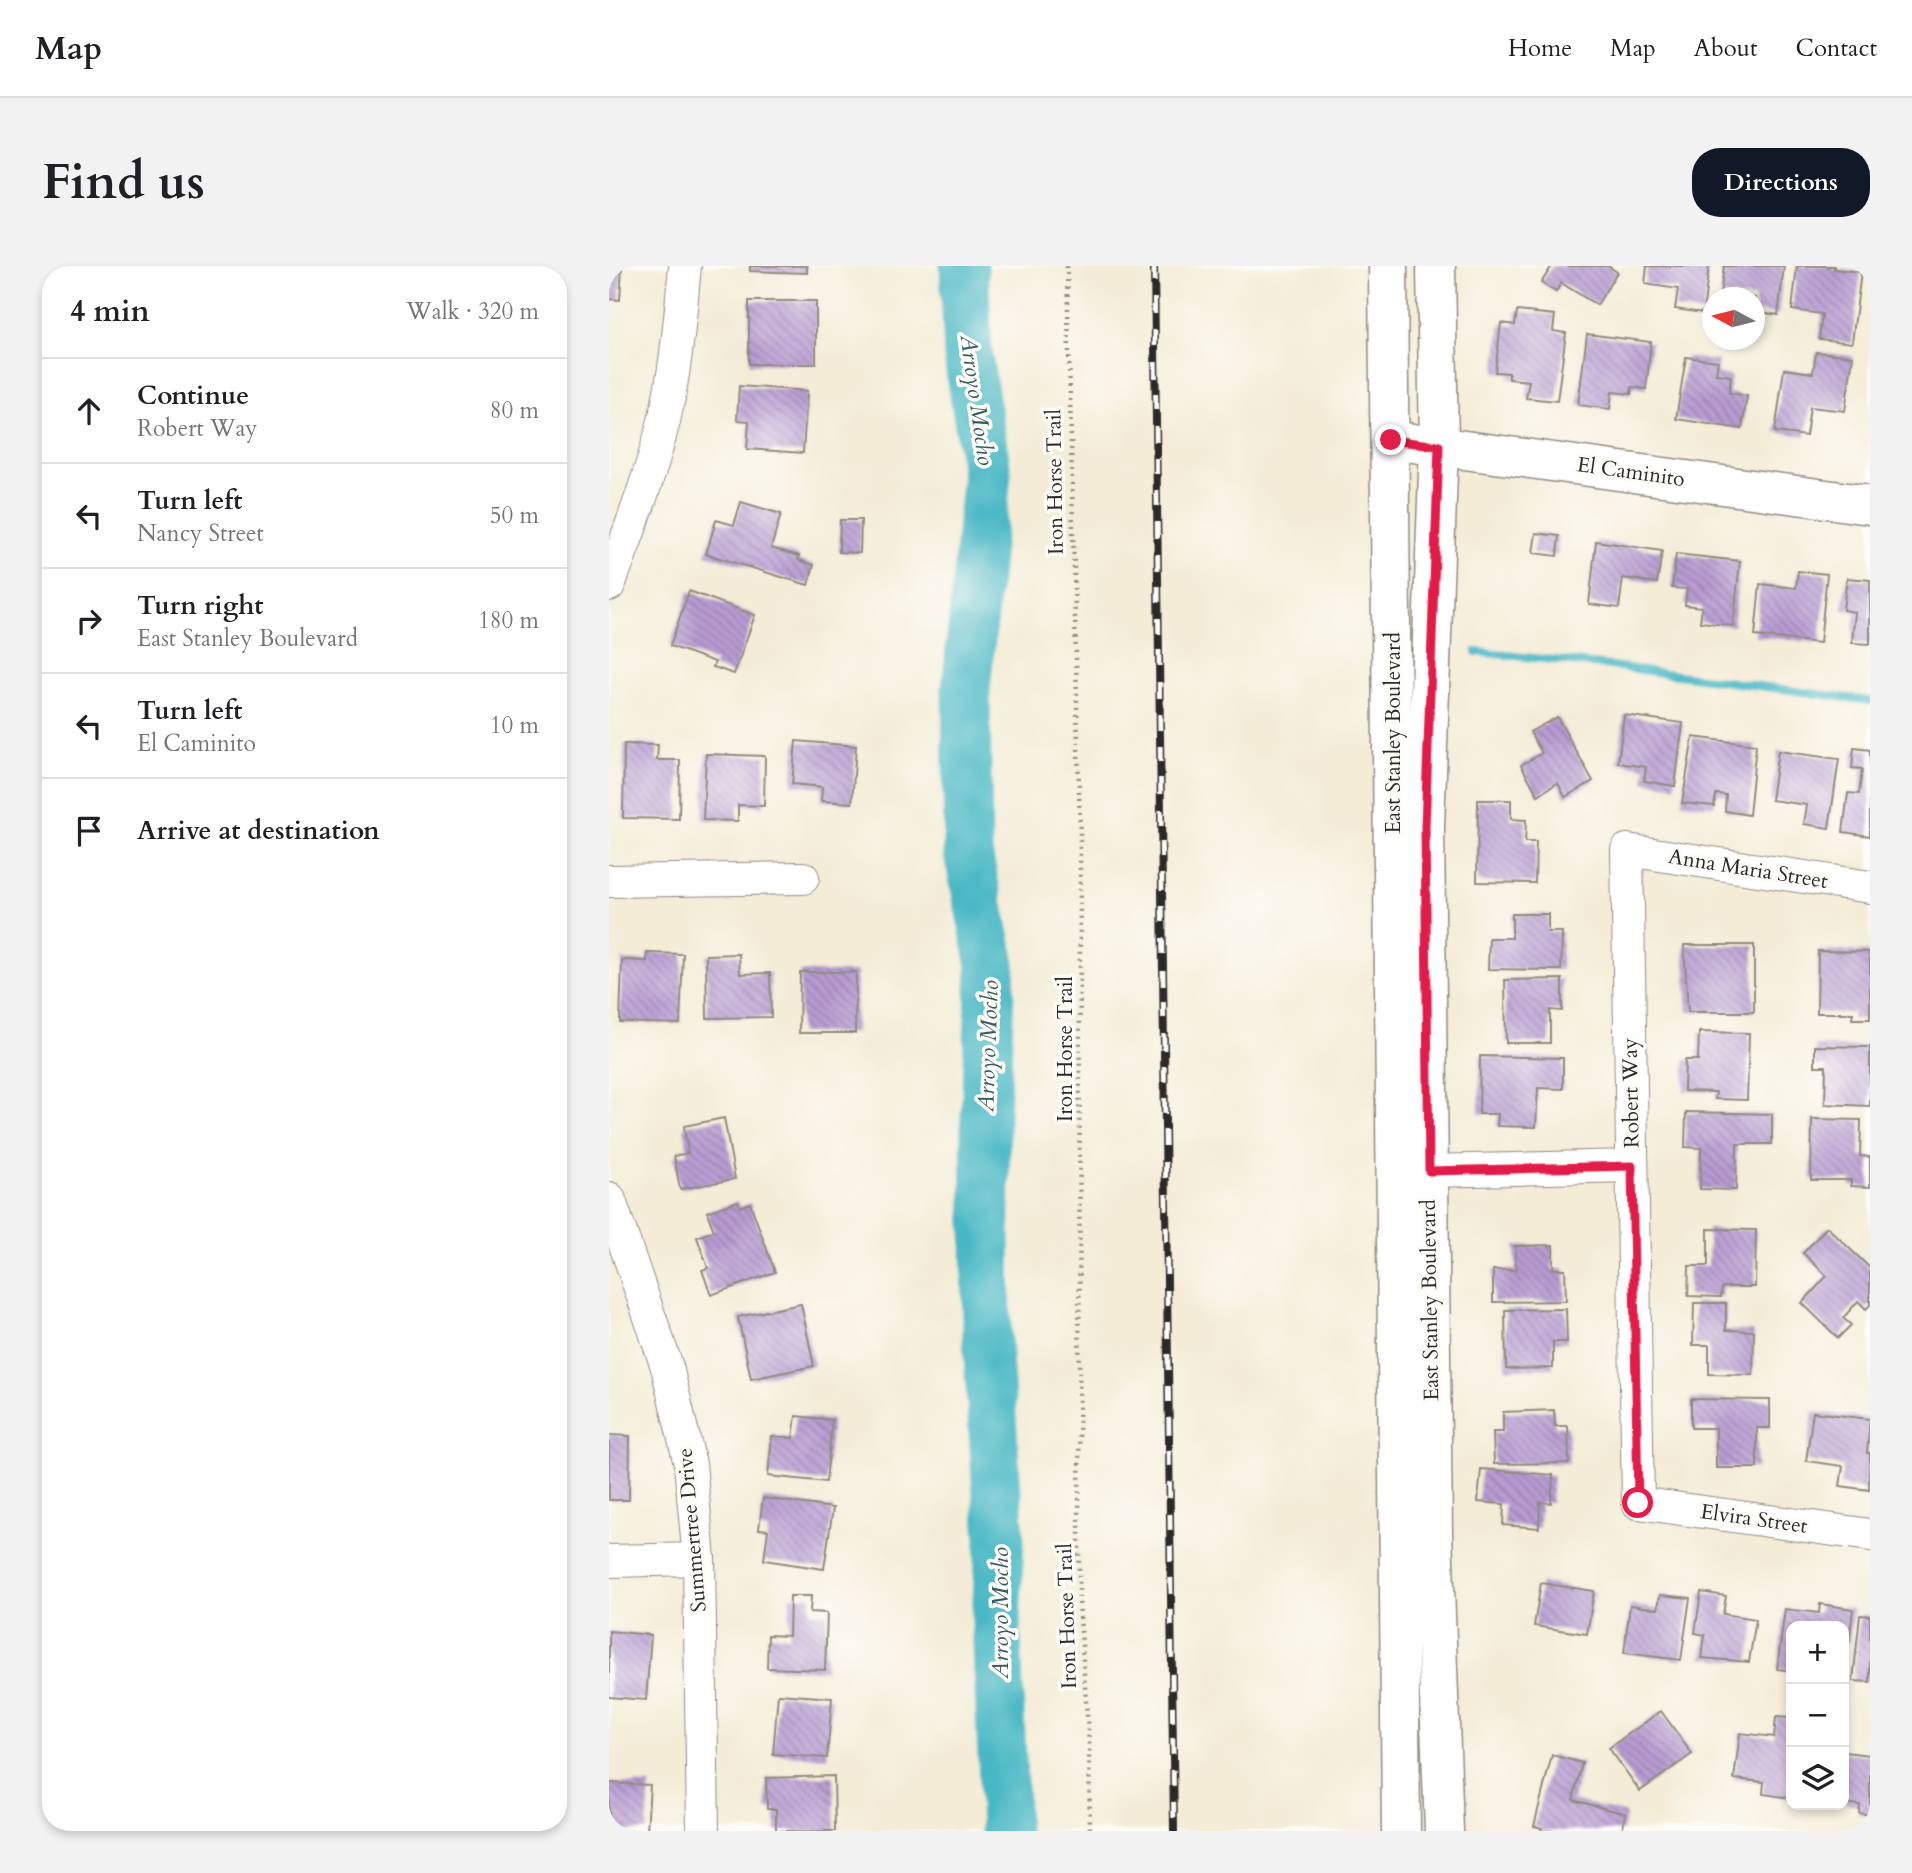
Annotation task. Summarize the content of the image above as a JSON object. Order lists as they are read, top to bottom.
{
  "streets": {
    "main road": ["El Caminito", "East Stanley Boulevard"],
    "street": [
      "Anna Maria Street",
      "Robert Way",
      "Elvira Street",
      "Summertree Drive"
    ],
    "path": ["Iron Horse Trail"]
  },
  "crossings": [
    ["El Caminito", "East Stanley Boulevard"],
    ["Anna Maria Street", "Robert Way"],
    ["Robert Way", "Elvira Street"]
  ],
  "water": ["Arroyo Mocho"],
  "north": "left",
  "page": {
    "header": "Map",
    "nav": [
      "Home",
      "Map",
      "About",
      "Contact"
    ],
    "buttons": "Directions",
    "title": "Find us",
    "heading": ["4 min", "Walk · 320 m"],
    "list": [
      ["Continue", "Robert Way", "80 m"],
      ["Turn left", "Nancy Street", "50 m"],
      ["Turn right", "East Stanley Boulevard", "180 m"],
      ["Turn left", "El Caminito", "10 m"],
      "Arrive at destination"
    ],
    "map_buttons": ["+", "−"]
  }
}
